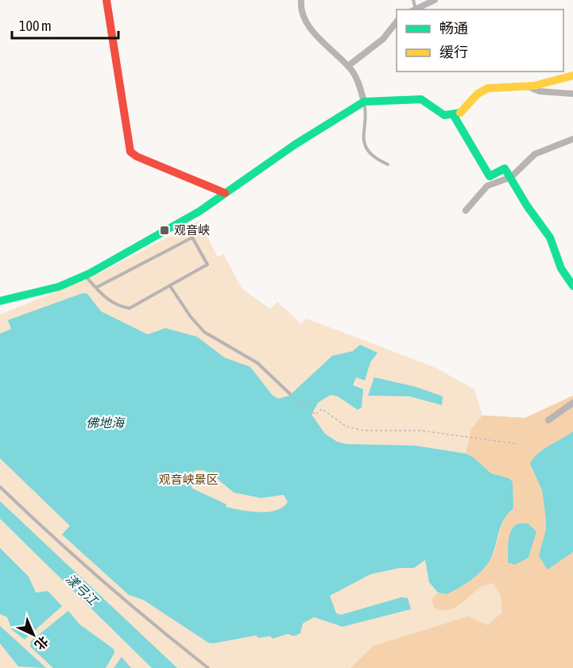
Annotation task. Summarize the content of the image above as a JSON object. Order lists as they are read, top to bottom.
{
  "water": ["佛地海", "漾弓江"],
  "parks": ["观音峡景区"],
  "places": {
    "transit": ["观音峡"]
  },
  "legend": ["畅通", "缓行"],
  "scale_bar": "100 m",
  "north": "bottom right"
}
